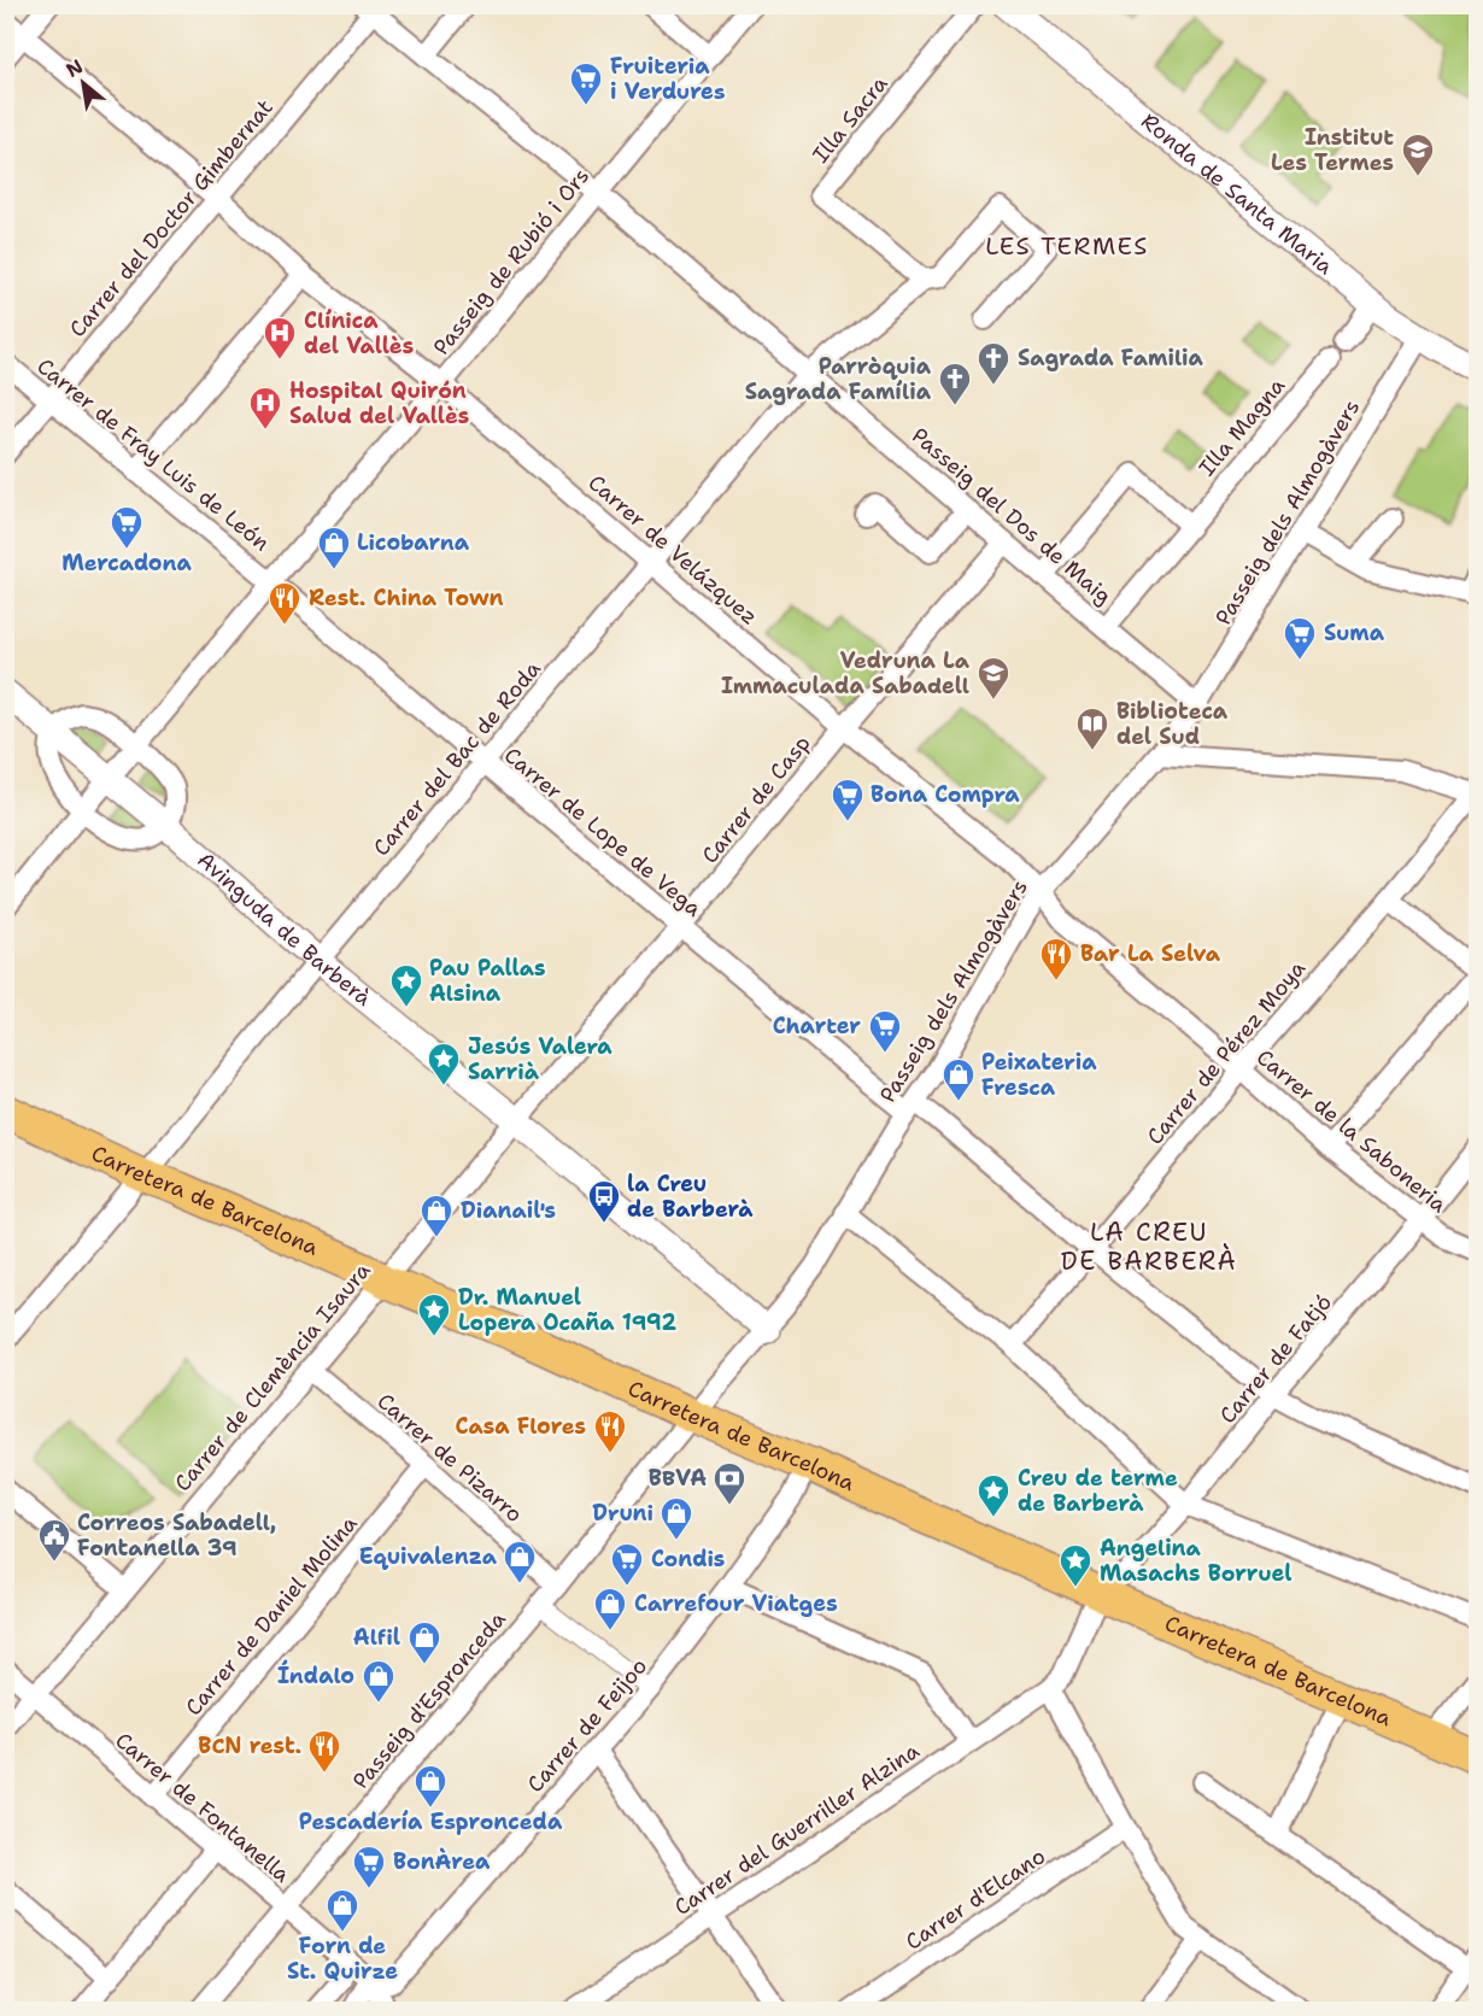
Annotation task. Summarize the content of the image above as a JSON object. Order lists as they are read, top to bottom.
{
  "streets": {
    "main road": ["Carretera de Barcelona"],
    "street": [
      "Illa Sacra",
      "Ronda de Santa Maria",
      "Carrer del Doctor Gimbernat",
      "Passeig de Rubió i Ors",
      "Illa Magna",
      "Carrer de Fray Luis de León",
      "Passeig dels Almogàvers",
      "Passeig del Dos de Maig",
      "Carrer de Velázquez",
      "Carrer del Bac de Roda",
      "Carrer de Casp",
      "Carrer de Lope de Vega",
      "Avinguda de Barberà",
      "Carrer de Pérez Moya",
      "Carrer de la Saboneria",
      "Carrer de Fatjó",
      "Carrer de Clemència Isaura",
      "Carrer de Pizarro",
      "Carrer de Daniel Molina",
      "Passeig d'Espronceda",
      "Carrer de Feijoo",
      "Carrer de Fontanella",
      "Carrer del Guerriller Alzina",
      "Carrer d'Elcano"
    ]
  },
  "crossings": [
    ["Ronda de Santa Maria", "Passeig dels Almogàvers"],
    ["Carrer del Doctor Gimbernat", "Carrer de Fray Luis de León"],
    ["Carrer del Doctor Gimbernat", "Passeig del Dos de Maig"],
    ["Carrer del Doctor Gimbernat", "Carrer de Velázquez"],
    ["Passeig de Rubió i Ors", "Carrer de Fray Luis de León"],
    ["Passeig de Rubió i Ors", "Passeig del Dos de Maig"],
    ["Passeig de Rubió i Ors", "Carrer de Velázquez"],
    ["Passeig de Rubió i Ors", "Carrer de Lope de Vega"],
    ["Passeig de Rubió i Ors", "Avinguda de Barberà"],
    ["Illa Magna", "Passeig del Dos de Maig"],
    ["Carrer de Fray Luis de León", "Carrer de Lope de Vega"],
    ["Passeig dels Almogàvers", "Passeig del Dos de Maig"],
    ["Passeig dels Almogàvers", "Carrer de Velázquez"],
    ["Passeig dels Almogàvers", "Carrer de Lope de Vega"],
    ["Passeig dels Almogàvers", "Avinguda de Barberà"],
    ["Passeig dels Almogàvers", "Carrer de la Saboneria"],
    ["Passeig dels Almogàvers", "Carretera de Barcelona"],
    ["Passeig dels Almogàvers", "Passeig d'Espronceda"],
    ["Passeig del Dos de Maig", "Carrer del Bac de Roda"],
    ["Passeig del Dos de Maig", "Carrer de Casp"],
    ["Carrer de Velázquez", "Carrer del Bac de Roda"],
    ["Carrer de Velázquez", "Carrer de Casp"],
    ["Carrer de Velázquez", "Carrer de la Saboneria"],
    ["Carrer del Bac de Roda", "Carrer de Lope de Vega"],
    ["Carrer del Bac de Roda", "Avinguda de Barberà"],
    ["Carrer del Bac de Roda", "Carretera de Barcelona"],
    ["Carrer de Casp", "Carrer de Lope de Vega"],
    ["Carrer de Casp", "Avinguda de Barberà"],
    ["Carrer de Casp", "Carrer de Clemència Isaura"],
    ["Carrer de Lope de Vega", "Carrer de Pérez Moya"],
    ["Carrer de Lope de Vega", "Carrer de Fatjó"],
    ["Avinguda de Barberà", "Carrer de Clemència Isaura"],
    ["Carrer de Pérez Moya", "Carrer de la Saboneria"],
    ["Carrer de la Saboneria", "Carrer de Fatjó"],
    ["Carretera de Barcelona", "Carrer de Fatjó"],
    ["Carretera de Barcelona", "Carrer de Clemència Isaura"],
    ["Carretera de Barcelona", "Passeig d'Espronceda"],
    ["Carretera de Barcelona", "Carrer de Feijoo"],
    ["Carrer de Clemència Isaura", "Carrer de Pizarro"],
    ["Carrer de Clemència Isaura", "Carrer de Fontanella"],
    ["Carrer de Pizarro", "Carrer de Daniel Molina"],
    ["Carrer de Pizarro", "Passeig d'Espronceda"],
    ["Carrer de Daniel Molina", "Carrer de Fontanella"],
    ["Passeig d'Espronceda", "Carrer de Fontanella"],
    ["Carrer de Feijoo", "Carrer de Fontanella"]
  ],
  "districts": ["LES TERMES", "LA CREU DE BARBERÀ"],
  "places": {
    "supermarket": [
      "Fruiteria i Verdures",
      "Mercadona",
      "Suma",
      "Bona Compra",
      "Charter",
      "Condis",
      "BonÀrea"
    ],
    "school or university": ["Institut Les Termes", "Vedruna La Immaculada Sabadell"],
    "hospital": ["Clínica del Vallès", "Hospital Quirón Salud del Vallès"],
    "church": ["Sagrada Familia", "Parròquia Sagrada Família"],
    "shop": [
      "Licobarna",
      "Peixateria Fresca",
      "Dianail's",
      "Druni",
      "Equivalenza",
      "Carrefour Viatges",
      "Alfil",
      "Índalo",
      "Pescadería Espronceda",
      "Forn de St. Quirze"
    ],
    "restaurant": [
      "Rest. China Town",
      "Bar La Selva",
      "Casa Flores",
      "BCN rest."
    ],
    "library": ["Biblioteca del Sud"],
    "place": [
      "Pau Pallas Alsina",
      "Jesús Valera Sarrià",
      "Dr. Manuel Lopera Ocaña 1992",
      "Creu de terme de Barberà",
      "Angelina Masachs Borruel"
    ],
    "bus stop": ["la Creu de Barberà"],
    "bank": ["BBVA"],
    "public building": ["Correos Sabadell, Fontanella 39"]
  },
  "north": "top left"
}
